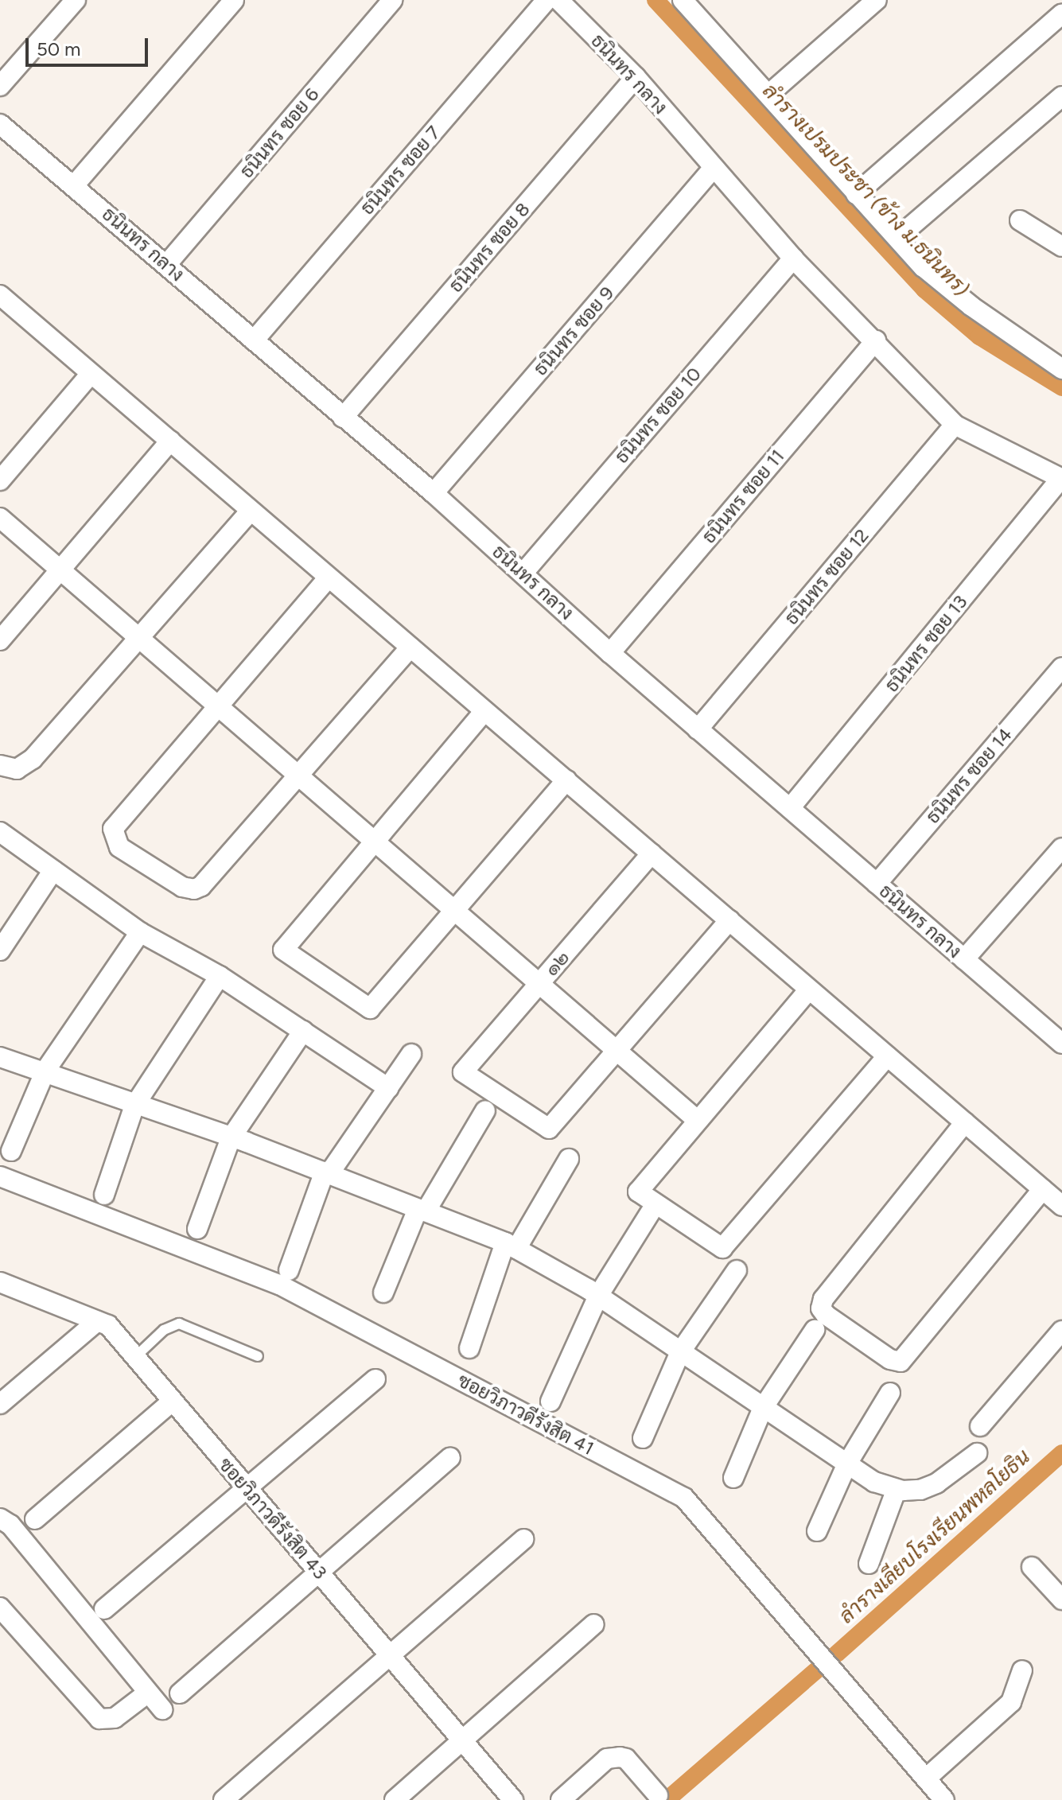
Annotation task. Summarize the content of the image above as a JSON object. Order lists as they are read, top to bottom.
{
  "streets": {
    "street": [
      "ธนินทร กลาง",
      "ธนินทร ซอย 6",
      "ธนินทร ซอย 7",
      "ธนินทร ซอย 8",
      "ธนินทร ซอย 9",
      "ธนินทร ซอย 10",
      "ธนินทร ซอย 11",
      "ธนินทร ซอย 12",
      "ธนินทร ซอย 13",
      "ธนินทร ซอย 14",
      "๑๒",
      "ซอยวิภาวดีรังสิต 41",
      "ซอยวิภาวดีรังสิต 43"
    ]
  },
  "crossings": [
    ["ธนินทร กลาง", "ธนินทร ซอย 6"],
    ["ธนินทร กลาง", "ธนินทร ซอย 7"],
    ["ธนินทร กลาง", "ธนินทร ซอย 8"],
    ["ธนินทร กลาง", "ธนินทร ซอย 9"],
    ["ธนินทร กลาง", "ธนินทร ซอย 10"],
    ["ธนินทร กลาง", "ธนินทร ซอย 11"],
    ["ธนินทร กลาง", "ธนินทร ซอย 12"],
    ["ธนินทร กลาง", "ธนินทร ซอย 13"],
    ["ธนินทร กลาง", "ธนินทร ซอย 14"]
  ],
  "water": ["ลำรางเปรมประชา (ข้าง ม.ธนินทร)", "ลำรางเลียบโรงเรียนพหลโยธิน"],
  "scale_bar": "50 m"
}
